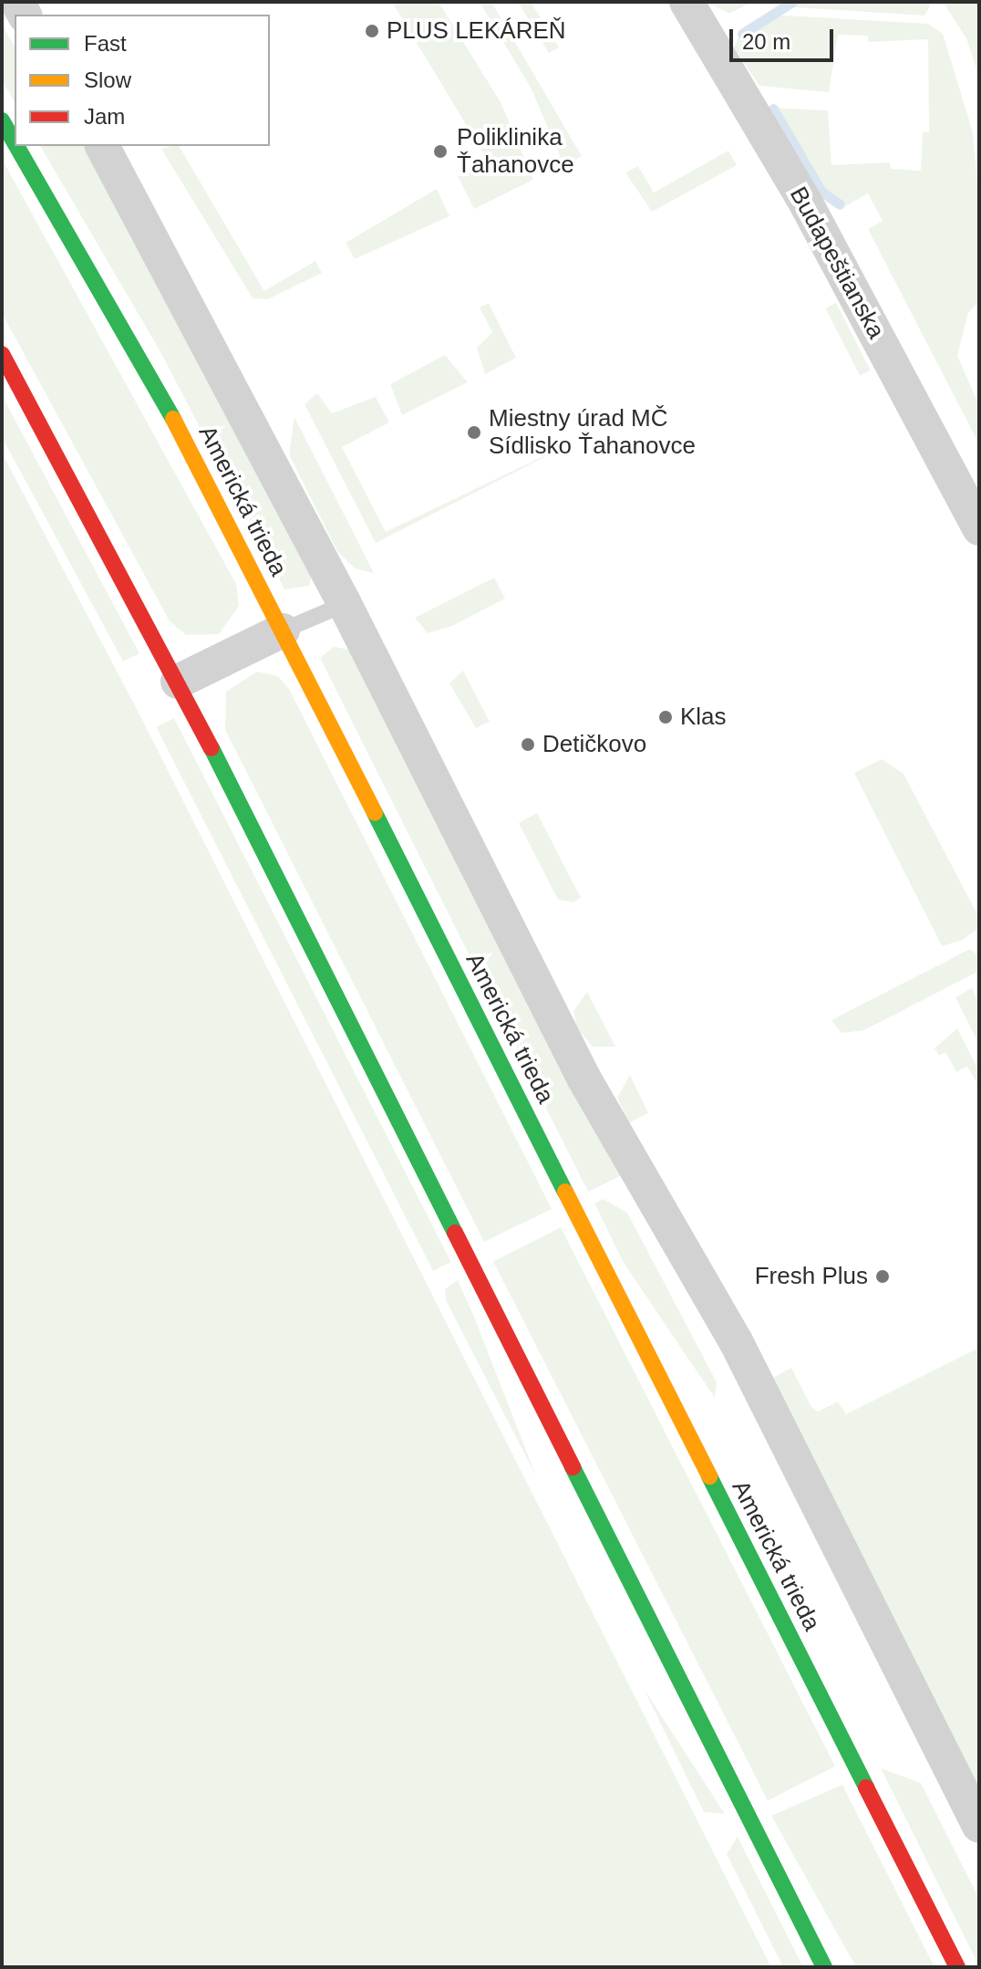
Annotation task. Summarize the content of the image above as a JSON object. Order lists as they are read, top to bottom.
{
  "streets": {
    "street": ["Budapeštianska", "Americká trieda"]
  },
  "places": [
    "PLUS LEKÁREŇ",
    "Poliklinika Ťahanovce",
    "Miestny úrad MČ Sídlisko Ťahanovce",
    "Klas",
    "Detičkovo",
    "Fresh Plus"
  ],
  "legend": ["Fast", "Slow", "Jam"],
  "scale_bar": "20 m"
}
